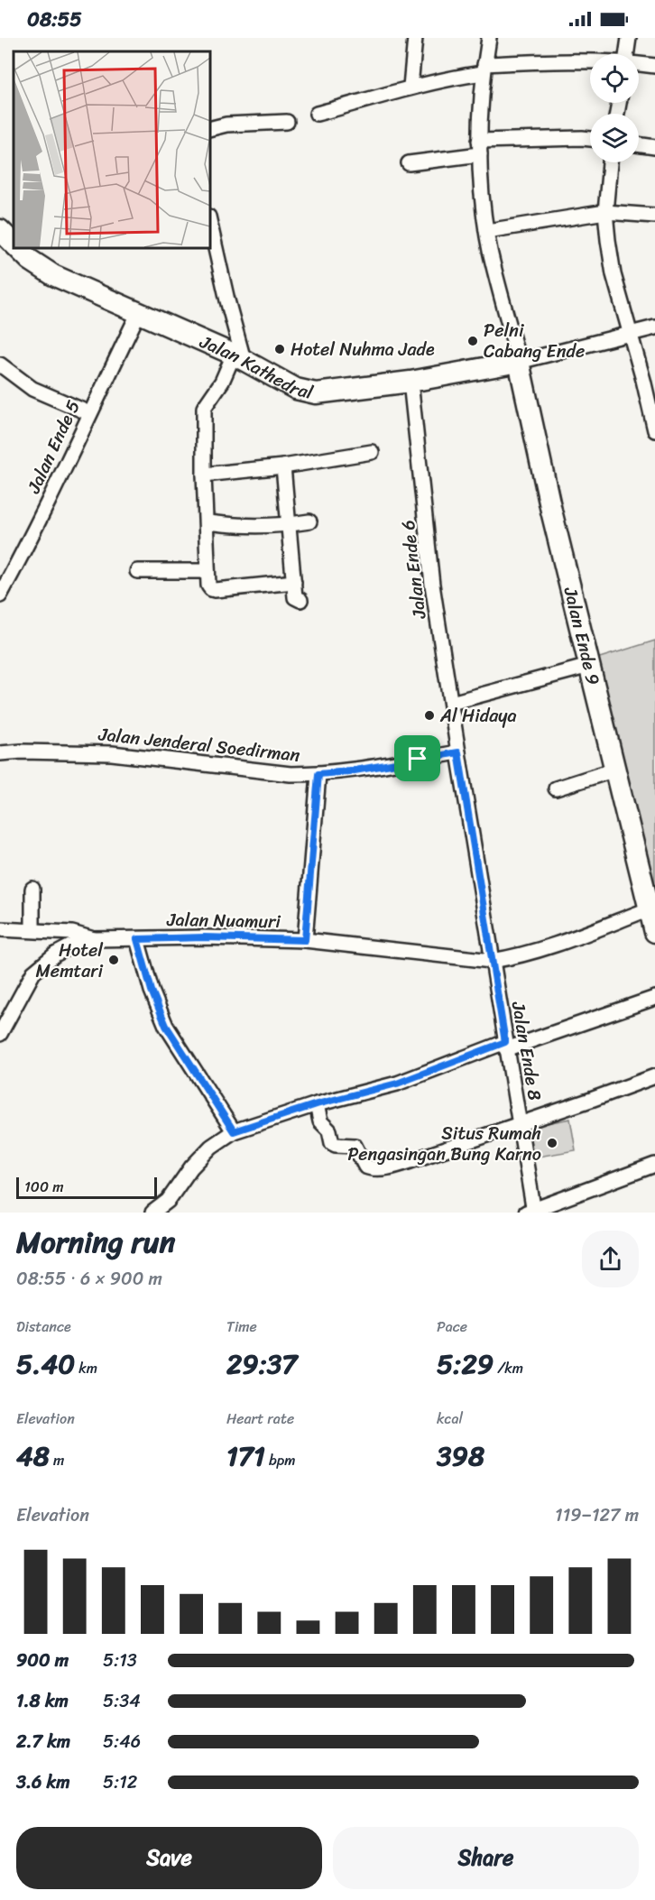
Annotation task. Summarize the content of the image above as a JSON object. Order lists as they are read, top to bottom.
{
  "streets": {
    "highway": ["Jalan Kathedral", "Jalan Ende 9"],
    "street": [
      "Jalan Ende 5",
      "Jalan Ende 6",
      "Jalan Jenderal Soedirman",
      "Jalan Nuamuri",
      "Jalan Ende 8"
    ]
  },
  "crossings": [
    ["Jalan Kathedral", "Jalan Ende 5"],
    ["Jalan Kathedral", "Jalan Ende 6"],
    ["Jalan Kathedral", "Jalan Ende 9"],
    ["Jalan Ende 6", "Jalan Jenderal Soedirman"],
    ["Jalan Ende 6", "Jalan Ende 8"],
    ["Jalan Ende 9", "Jalan Nuamuri"],
    ["Jalan Jenderal Soedirman", "Jalan Ende 8"],
    ["Jalan Nuamuri", "Jalan Ende 8"]
  ],
  "places": [
    "Pelni Cabang Ende",
    "Hotel Nuhma Jade",
    "Al Hidaya",
    "Hotel Memtari",
    "Situs Rumah Pengasingan Bung Karno"
  ],
  "scale_bar": "100 m",
  "page": {
    "status": "08:55",
    "scale": "100 m",
    "heading": ["Morning run", "08:55 · 6 × 900 m"],
    "stats": [
      ["Distance", "5.40 km"],
      ["Time", "29:37"],
      ["Pace", "5:29 /km"],
      ["Elevation", "48 m"],
      ["Heart rate", "171 bpm"],
      ["kcal", "398"]
    ],
    "chart": ["Elevation", "119–127 m"],
    "list": [
      {
        "name": "900 m",
        "note": "5:13"
      },
      {
        "name": "1.8 km",
        "note": "5:34"
      },
      {
        "name": "2.7 km",
        "note": "5:46"
      },
      {
        "name": "3.6 km",
        "note": "5:12"
      }
    ],
    "buttons": ["Save", "Share"]
  }
}
